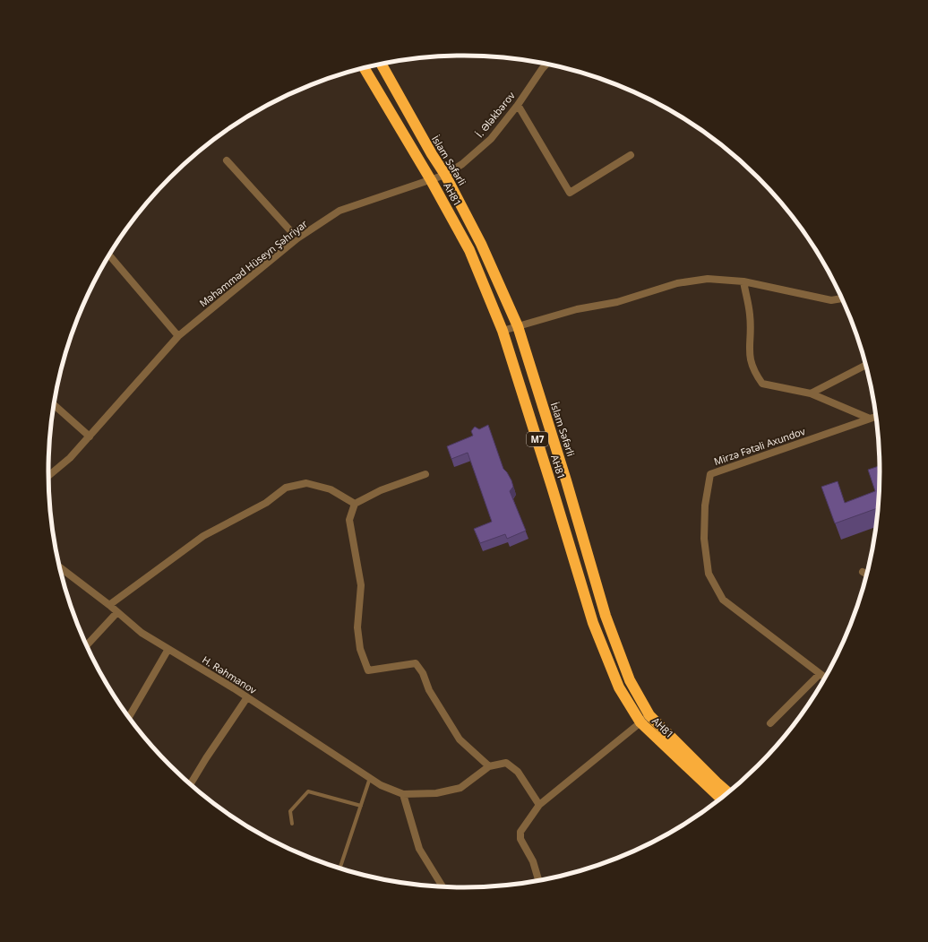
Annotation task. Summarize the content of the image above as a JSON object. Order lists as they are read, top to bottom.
{
  "streets": {
    "highway": ["İslam Səfərli", "AH81", "M7"],
    "street": [
      "İ. Ələkbərov",
      "Məhəmməd Hüseyn Şəhriyar",
      "Mirzə Fətəli Axundov",
      "H. Rəhmanov"
    ]
  },
  "crossings": [
    ["İ. Ələkbərov", "İslam Səfərli"],
    ["İ. Ələkbərov", "Məhəmməd Hüseyn Şəhriyar"],
    ["İslam Səfərli", "Məhəmməd Hüseyn Şəhriyar"],
    ["AH81", "Məhəmməd Hüseyn Şəhriyar"]
  ]
}
